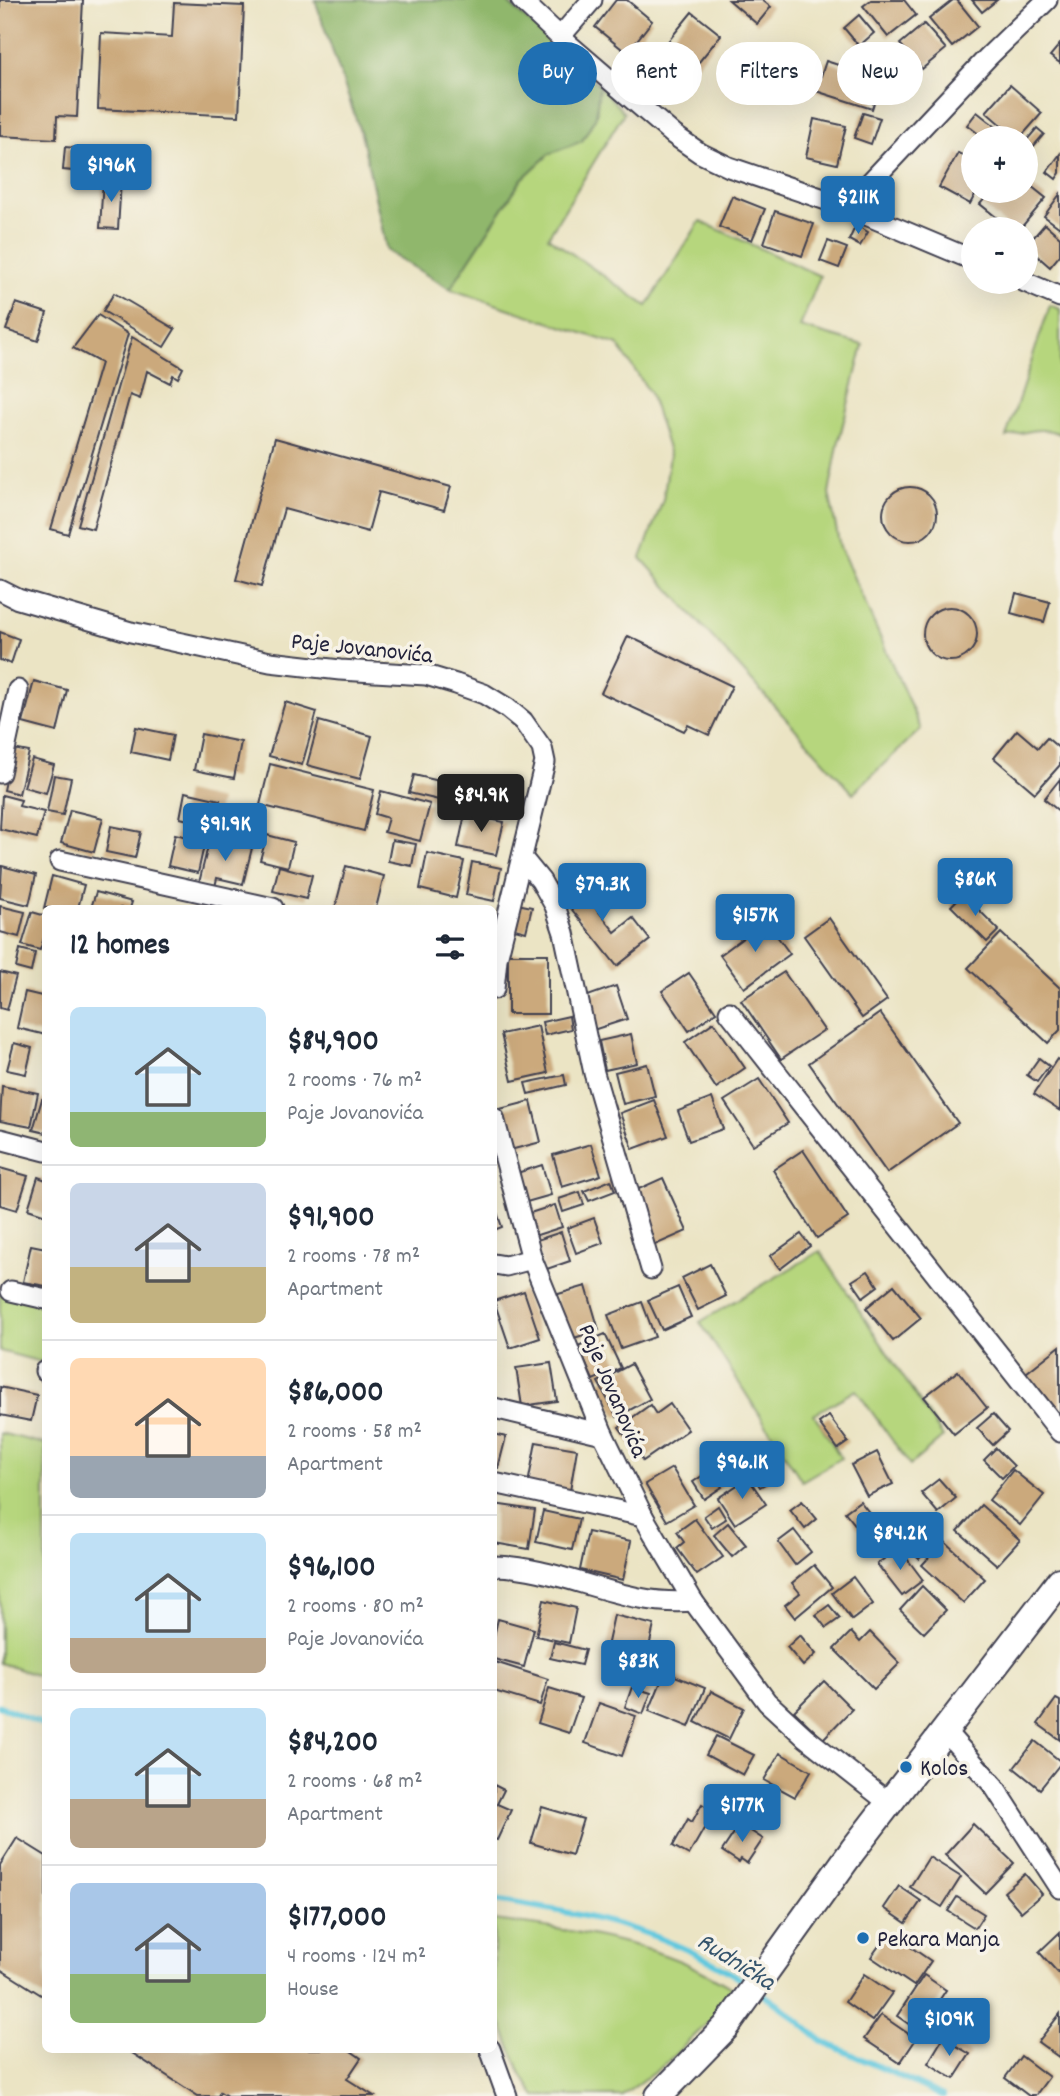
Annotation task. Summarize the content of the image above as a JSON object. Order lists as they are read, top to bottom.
{
  "streets": {
    "street": ["Paje Jovanovića"]
  },
  "water": ["Rudnička"],
  "places": ["Kolos", "Pekara Manja"],
  "page": {
    "chip": [
      "Buy",
      "Rent",
      "Filters",
      "New"
    ],
    "map_buttons": ["+", "−"],
    "price": [
      "$196K",
      "$211K",
      "$84.9K",
      "$91.9K",
      "$86K",
      "$79.3K",
      "$157K",
      "$96.1K",
      "$84.2K",
      "$83K",
      "$177K",
      "$109K"
    ],
    "heading": "12 homes",
    "list": [
      {
        "name": "$84,900",
        "note": "2 rooms · 76 m² · Paje Jovanovića"
      },
      {
        "name": "$91,900",
        "note": "2 rooms · 78 m² · Apartment"
      },
      {
        "name": "$86,000",
        "note": "2 rooms · 58 m² · Apartment"
      },
      {
        "name": "$96,100",
        "note": "2 rooms · 80 m² · Paje Jovanovića"
      },
      {
        "name": "$84,200",
        "note": "2 rooms · 68 m² · Apartment"
      },
      {
        "name": "$177,000",
        "note": "4 rooms · 124 m² · House"
      }
    ]
  }
}
